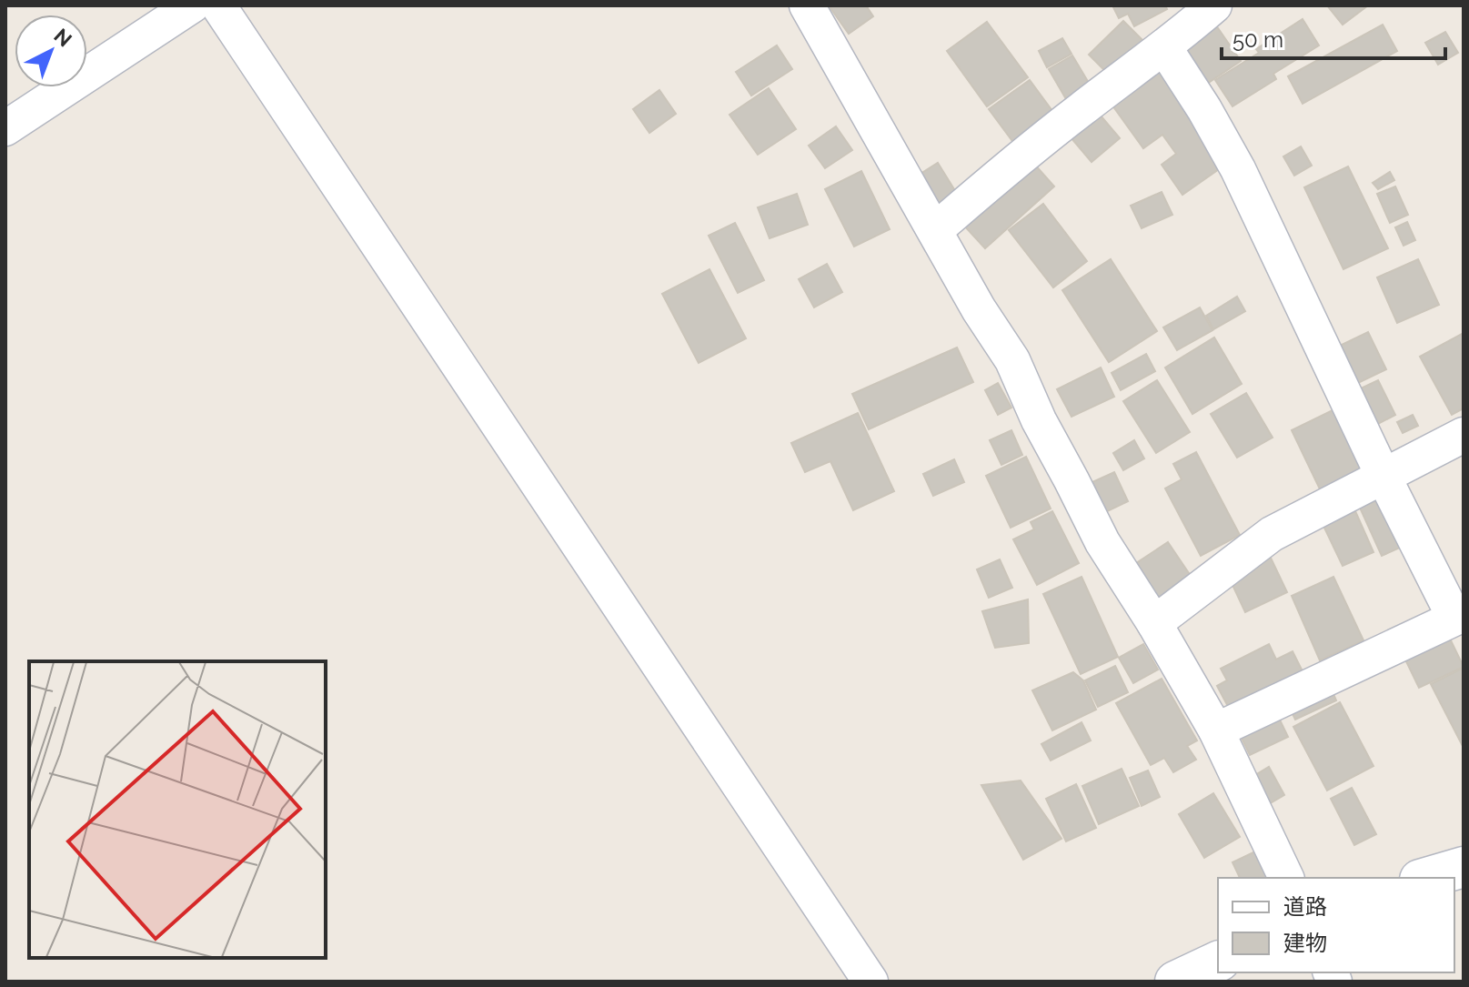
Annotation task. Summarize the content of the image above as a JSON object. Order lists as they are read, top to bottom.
{
  "legend": ["道路", "建物"],
  "scale_bar": "50 m",
  "north": "top right"
}
